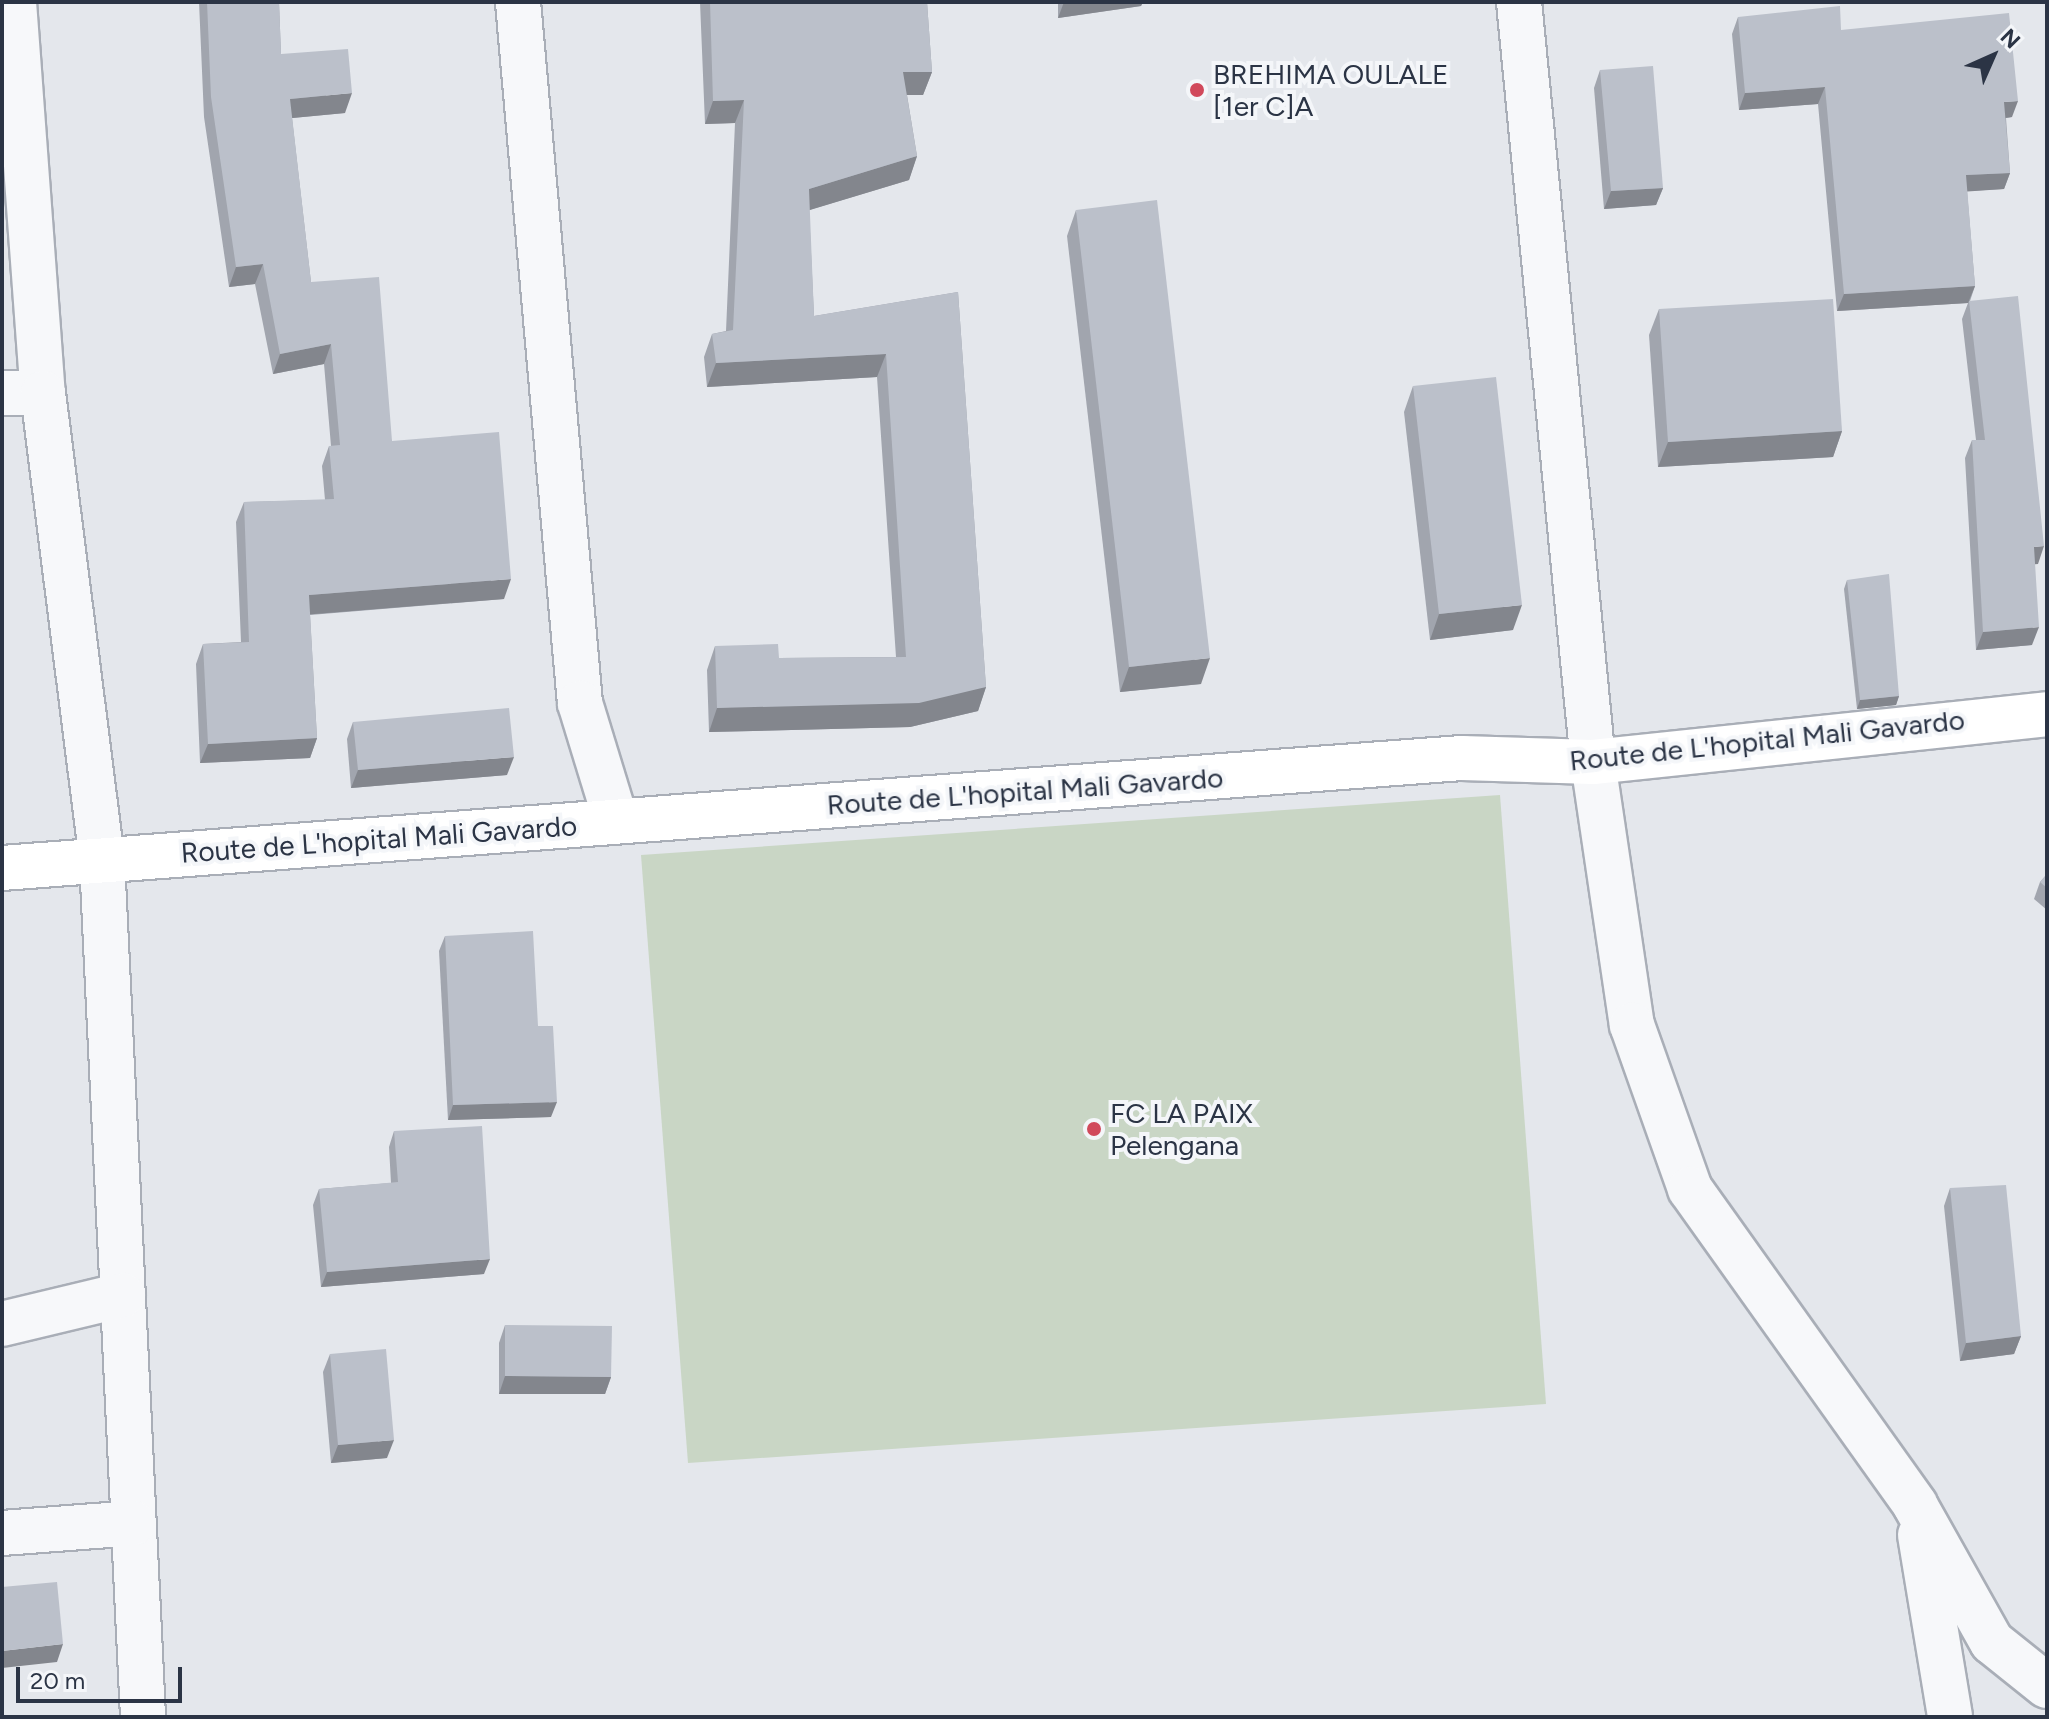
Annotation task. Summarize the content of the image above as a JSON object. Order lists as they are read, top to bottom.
{
  "streets": {
    "main road": ["Route de L'hopital Mali Gavardo"]
  },
  "places": ["BREHIMA OULALE [1er C]A", "FC LA PAIX Pelengana"],
  "scale_bar": "20 m",
  "north": "top right"
}
